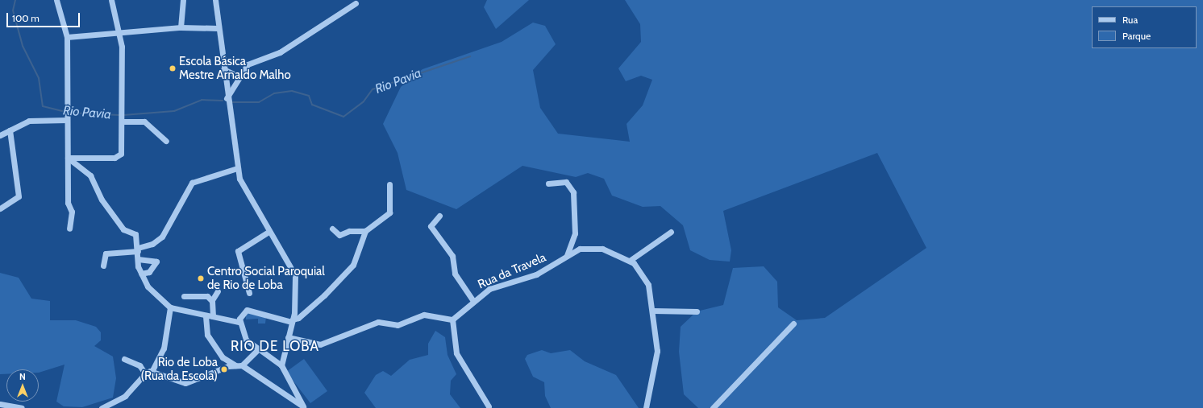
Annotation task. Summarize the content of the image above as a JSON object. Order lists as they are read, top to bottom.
{
  "streets": {
    "street": ["Rua da Travela"]
  },
  "districts": ["RIO DE LOBA"],
  "water": ["Rio Pavia"],
  "places": ["Escola Básica Mestre Arnaldo Malho", "Centro Social Paroquial de Rio de Loba", "Rio de Loba (Rua da Escola)"],
  "legend": ["Rua", "Parque"],
  "scale_bar": "100 m",
  "north": "top"
}
